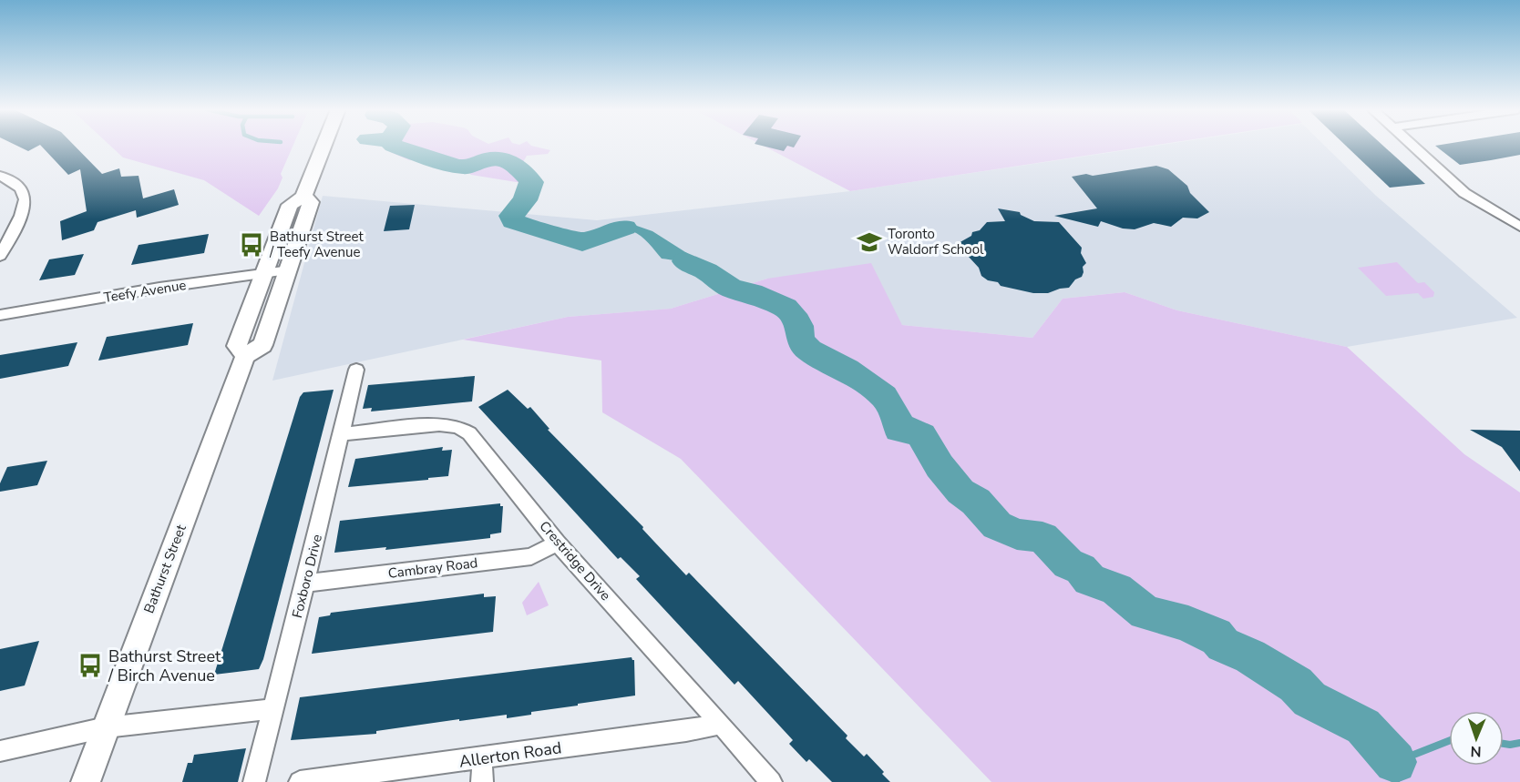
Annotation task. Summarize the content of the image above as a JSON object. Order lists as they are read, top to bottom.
{
  "streets": {
    "main road": ["Bathurst Street"],
    "street": [
      "Teefy Avenue",
      "Crestridge Drive",
      "Cambray Road",
      "Foxboro Drive",
      "Allerton Road"
    ]
  },
  "crossings": [
    ["Teefy Avenue", "Bathurst Street"],
    ["Crestridge Drive", "Cambray Road"],
    ["Crestridge Drive", "Foxboro Drive"],
    ["Crestridge Drive", "Allerton Road"],
    ["Cambray Road", "Foxboro Drive"]
  ],
  "places": {
    "school or university": ["Toronto Waldorf School"],
    "bus stop": ["Bathurst Street / Teefy Avenue", "Bathurst Street / Birch Avenue"]
  },
  "north": "bottom"
}
